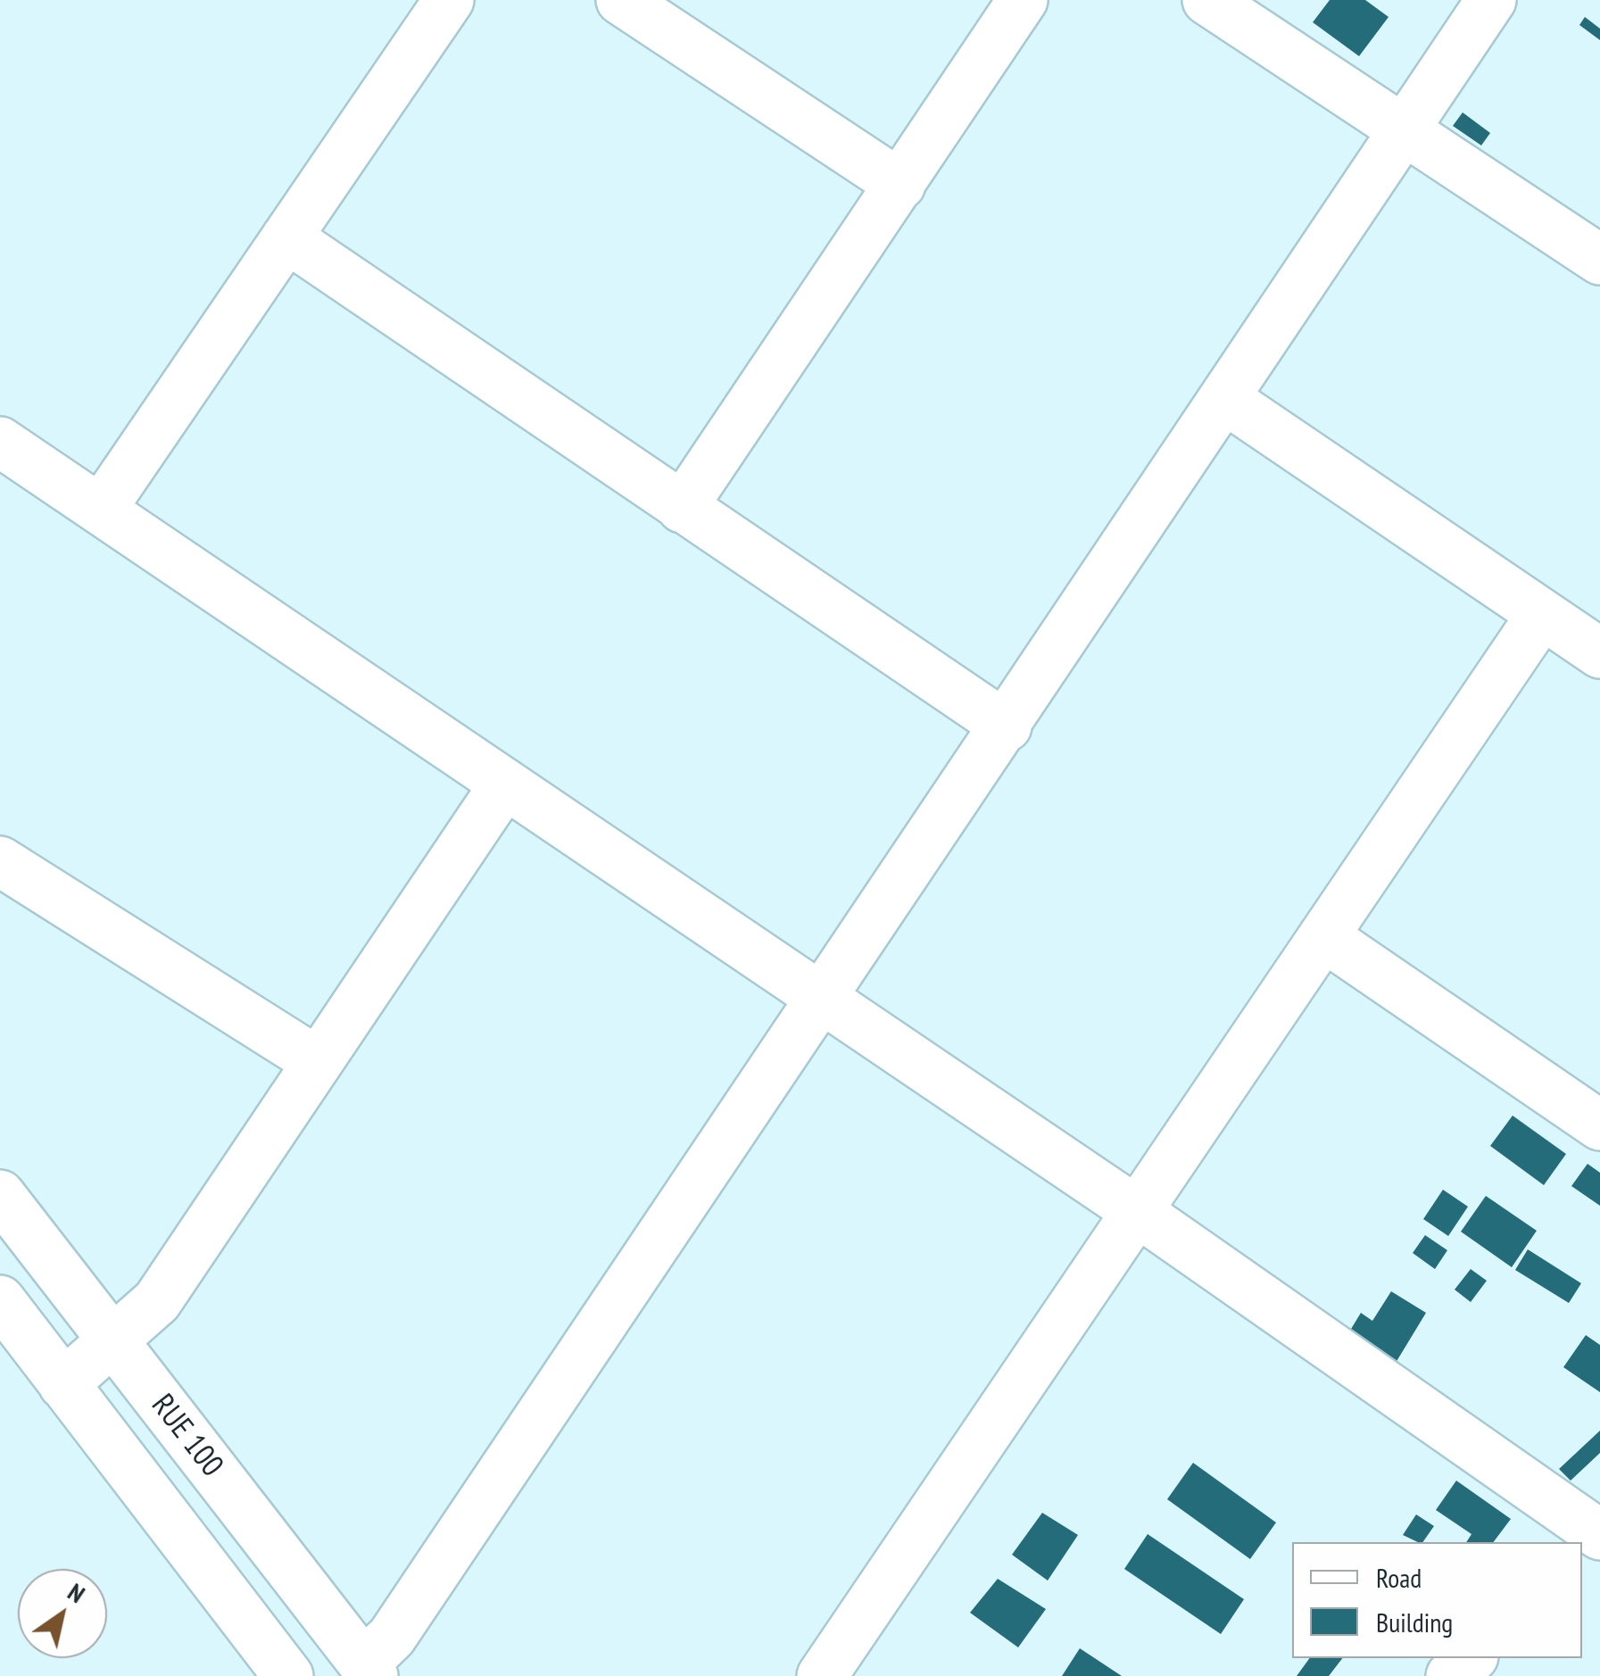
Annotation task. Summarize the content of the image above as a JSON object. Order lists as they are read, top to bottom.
{
  "streets": {
    "street": ["RUE 100"]
  },
  "legend": ["Road", "Building"],
  "north": "top right"
}
